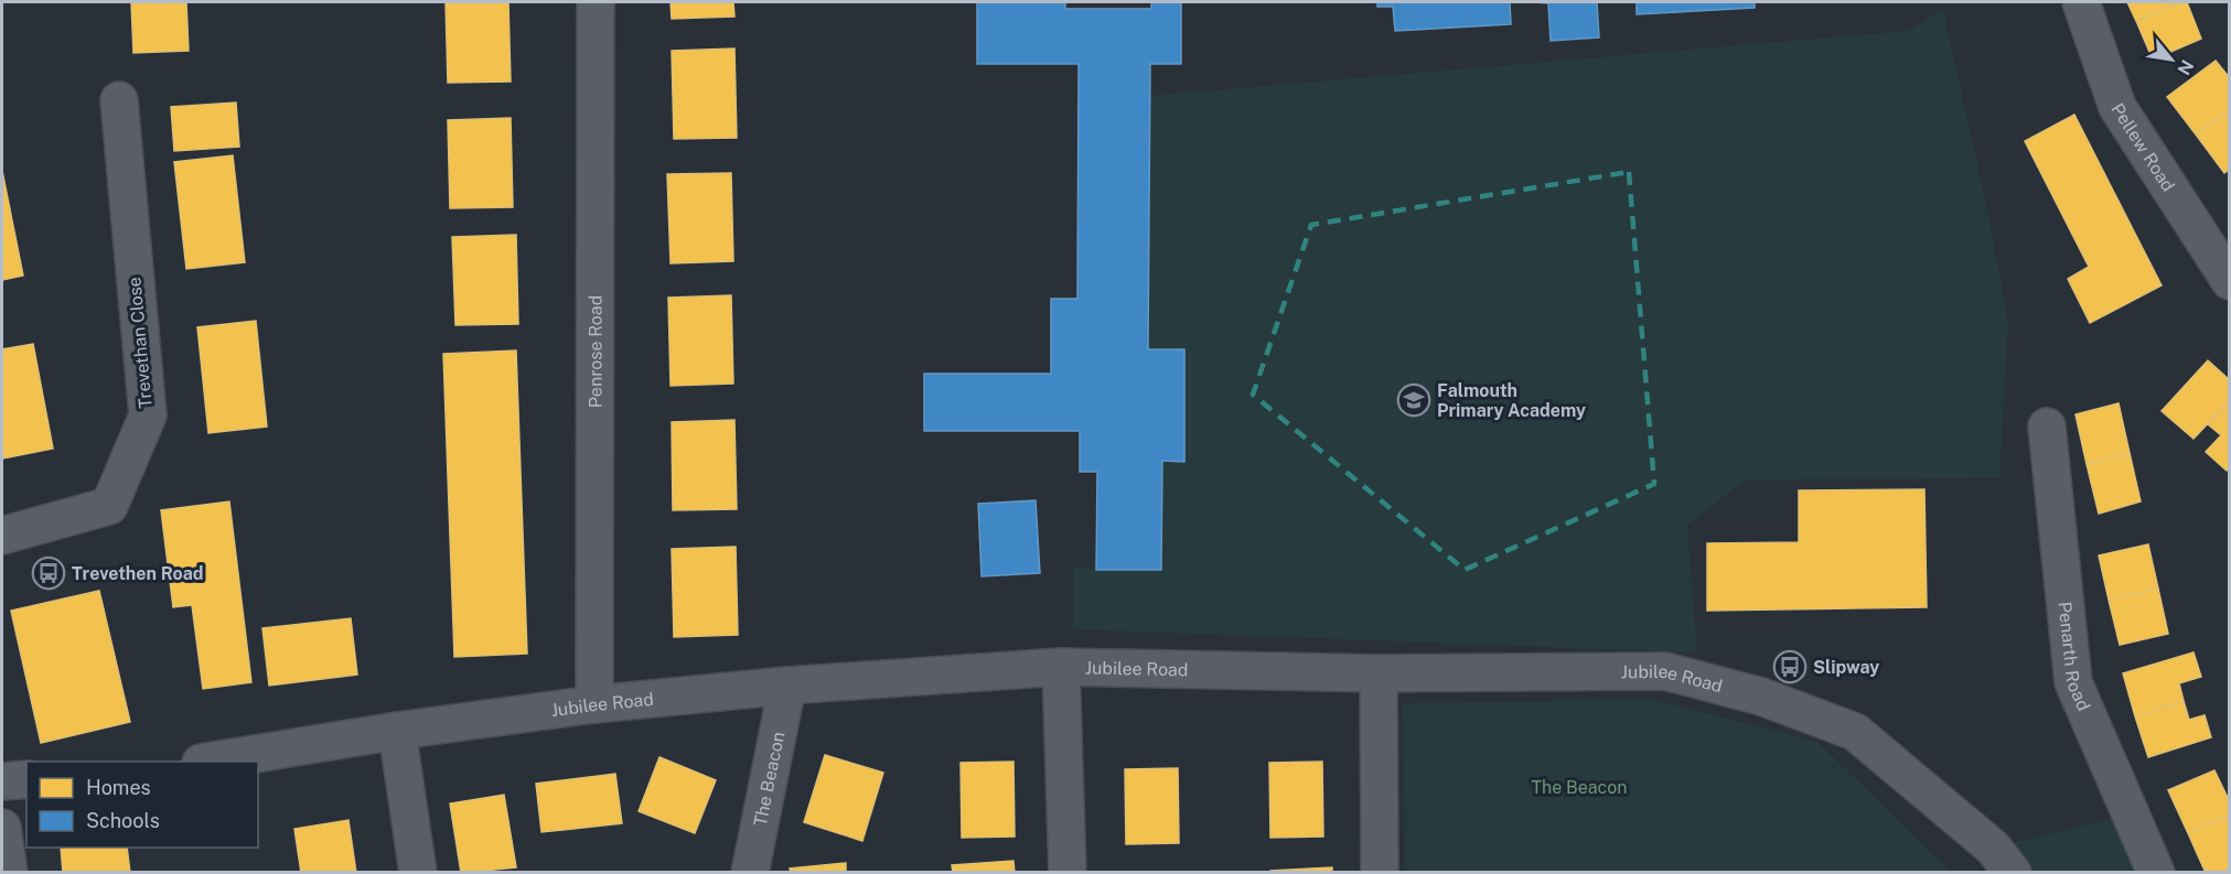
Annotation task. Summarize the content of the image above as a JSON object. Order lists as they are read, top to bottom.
{
  "streets": {
    "street": [
      "Pellew Road",
      "Trevethan Close",
      "Penrose Road",
      "Penarth Road",
      "Jubilee Road",
      "The Beacon"
    ]
  },
  "crossings": [
    ["Penrose Road", "Jubilee Road"],
    ["Jubilee Road", "The Beacon"]
  ],
  "parks": ["The Beacon"],
  "places": {
    "school or university": ["Falmouth Primary Academy"],
    "bus stop": ["Trevethen Road", "Slipway"]
  },
  "legend": ["Homes", "Schools"],
  "north": "bottom right"
}
